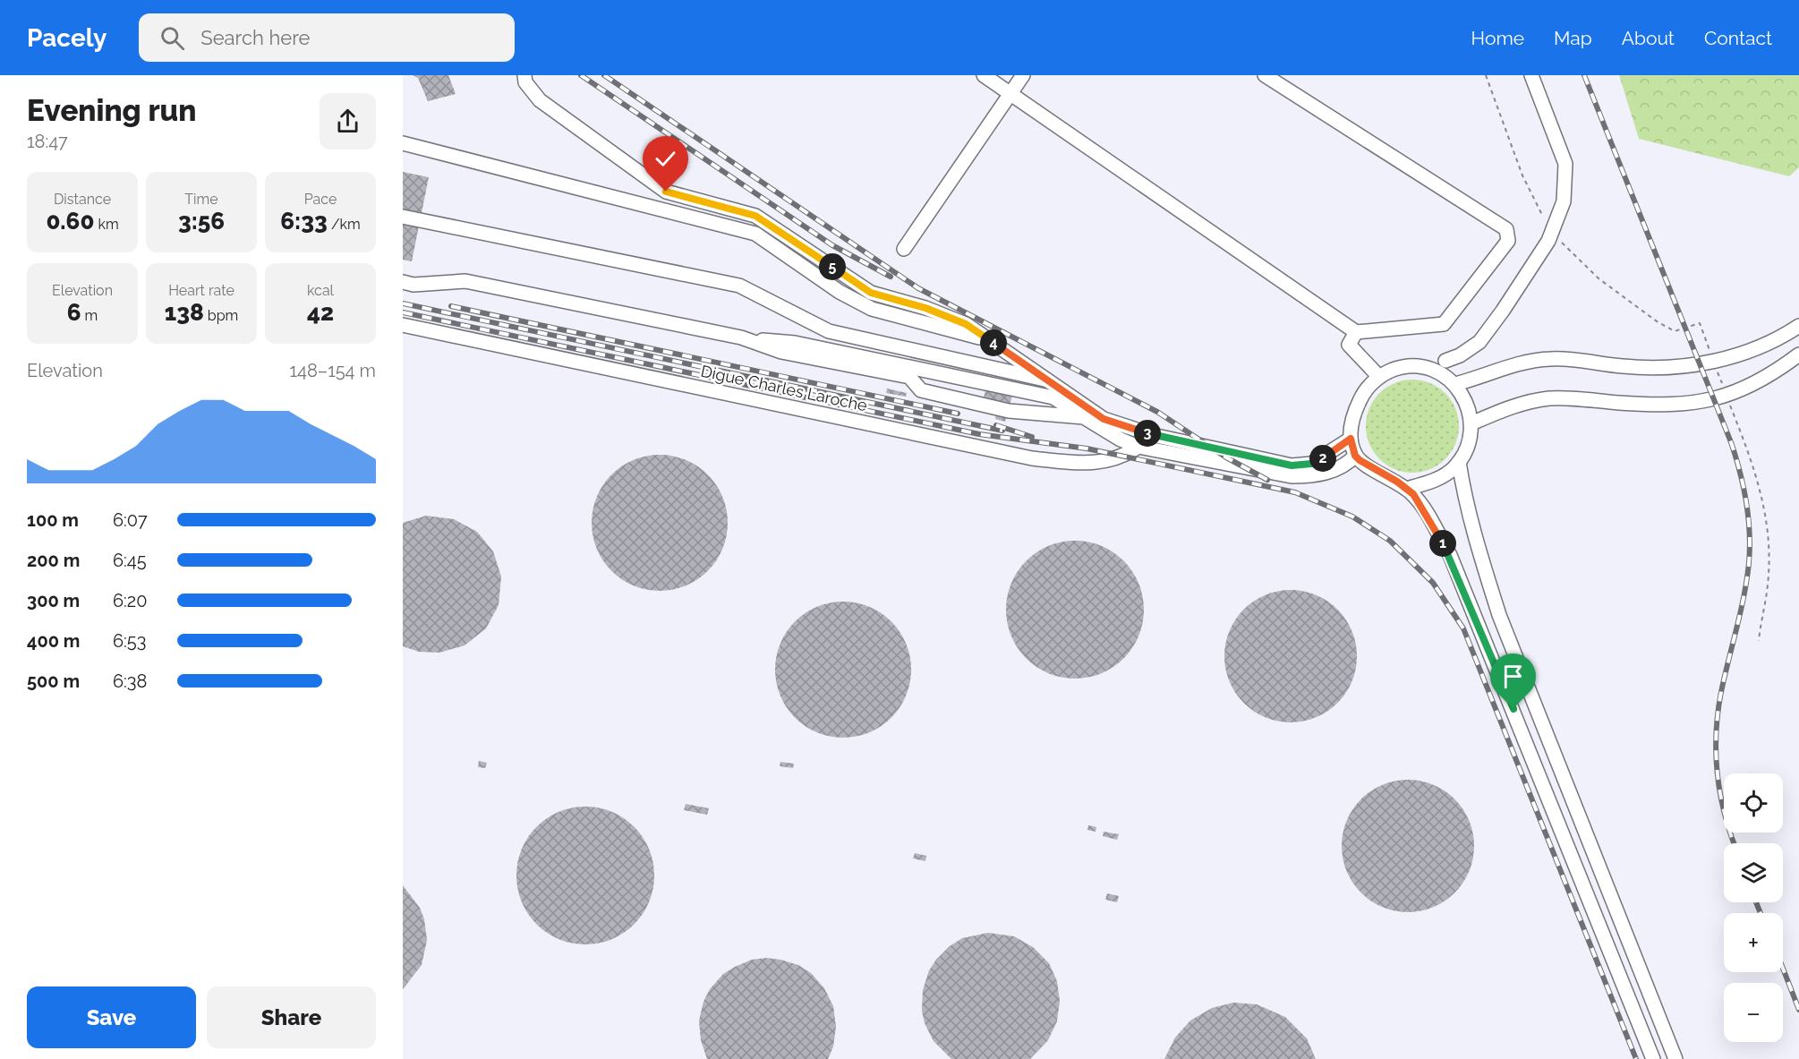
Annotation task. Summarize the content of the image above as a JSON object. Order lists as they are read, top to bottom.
{
  "streets": {
    "street": ["Digue Charles Laroche"]
  },
  "page": {
    "header": "Pacely",
    "search": "Search here",
    "nav": [
      "Home",
      "Map",
      "About",
      "Contact"
    ],
    "heading": ["Evening run", "18:47"],
    "stats": [
      ["Distance", "0.60 km"],
      ["Time", "3:56"],
      ["Pace", "6:33 /km"],
      ["Elevation", "6 m"],
      ["Heart rate", "138 bpm"],
      ["kcal", "42"]
    ],
    "pins": [
      "5",
      "4",
      "3",
      "2",
      "1"
    ],
    "chart": ["Elevation", "148–154 m"],
    "list": [
      {
        "name": "100 m",
        "note": "6:07"
      },
      {
        "name": "200 m",
        "note": "6:45"
      },
      {
        "name": "300 m",
        "note": "6:20"
      },
      {
        "name": "400 m",
        "note": "6:53"
      },
      {
        "name": "500 m",
        "note": "6:38"
      }
    ],
    "map_buttons": ["+", "−"],
    "buttons": ["Save", "Share"]
  }
}
